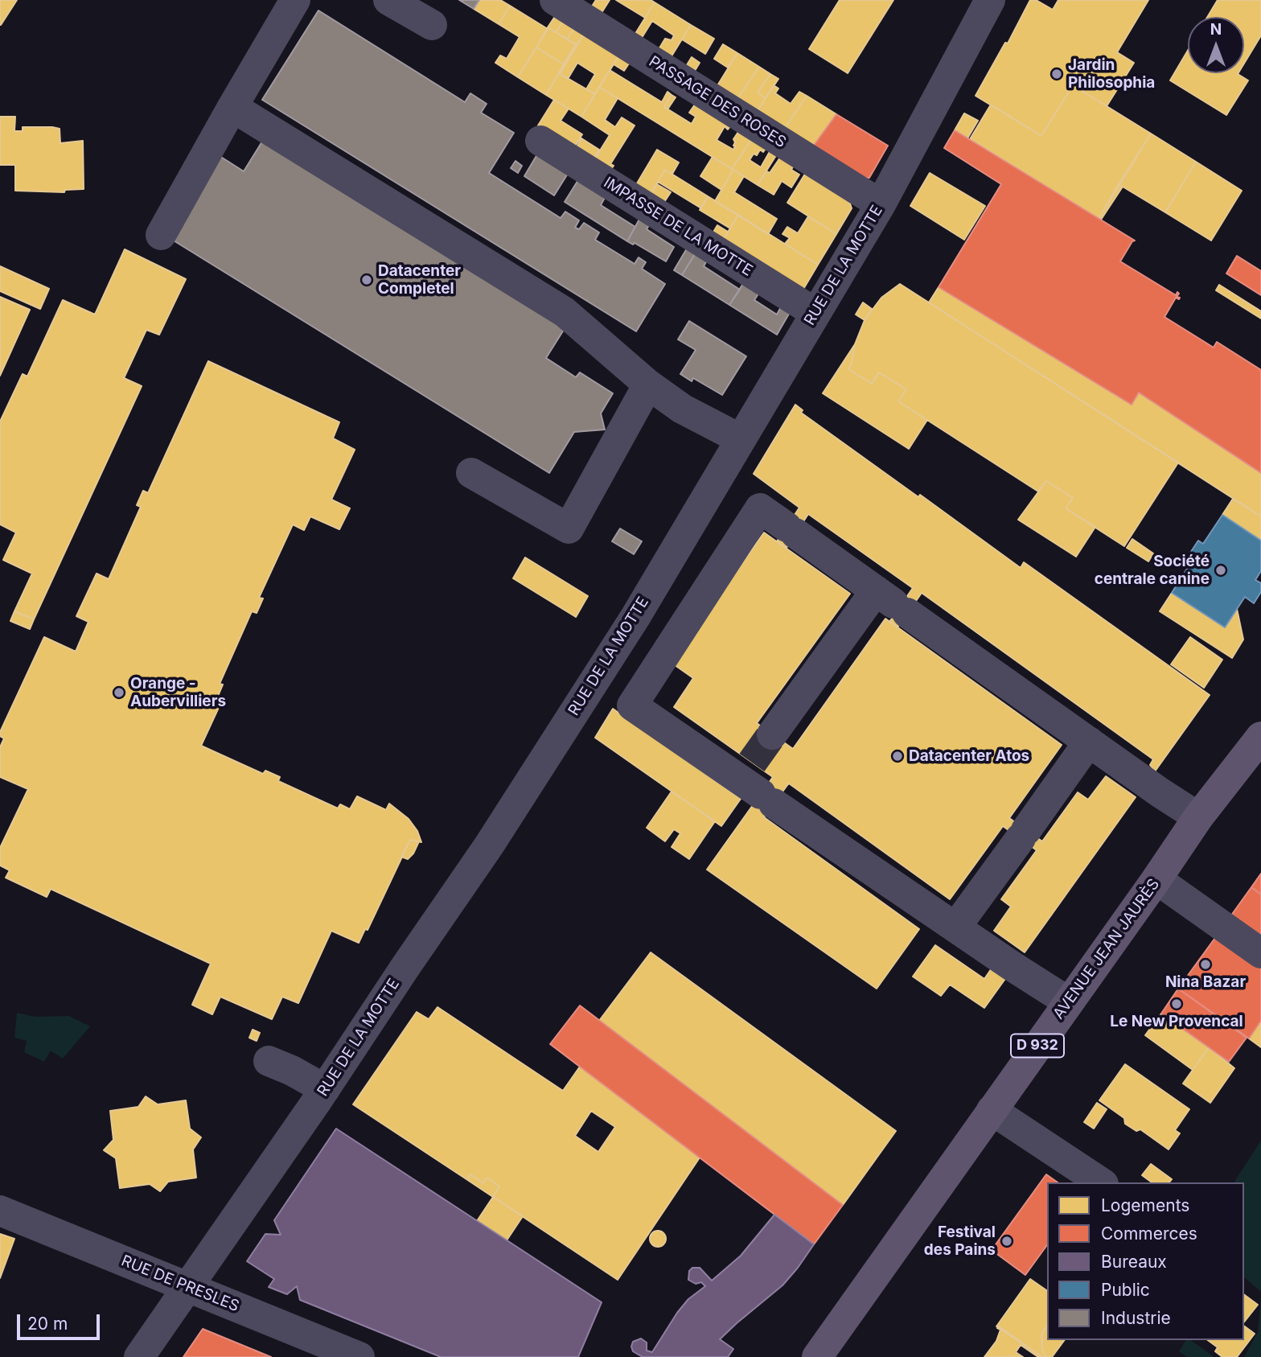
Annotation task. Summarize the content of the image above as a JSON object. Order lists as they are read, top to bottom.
{
  "streets": {
    "main road": ["AVENUE JEAN JAURÈS", "D 932"],
    "street": [
      "PASSAGE DES ROSES",
      "IMPASSE DE LA MOTTE",
      "RUE DE LA MOTTE",
      "RUE DE PRESLES"
    ]
  },
  "crossings": [
    ["PASSAGE DES ROSES", "RUE DE LA MOTTE"],
    ["IMPASSE DE LA MOTTE", "RUE DE LA MOTTE"],
    ["RUE DE LA MOTTE", "RUE DE PRESLES"]
  ],
  "places": [
    "Jardin Philosophia",
    "Datacenter Completel",
    "Société centrale canine",
    "Orange - Aubervilliers",
    "Datacenter Atos",
    "Nina Bazar",
    "Le New Provencal",
    "Festival des Pains"
  ],
  "legend": [
    "Logements",
    "Commerces",
    "Bureaux",
    "Public",
    "Industrie"
  ],
  "scale_bar": "20 m",
  "north": "top"
}
